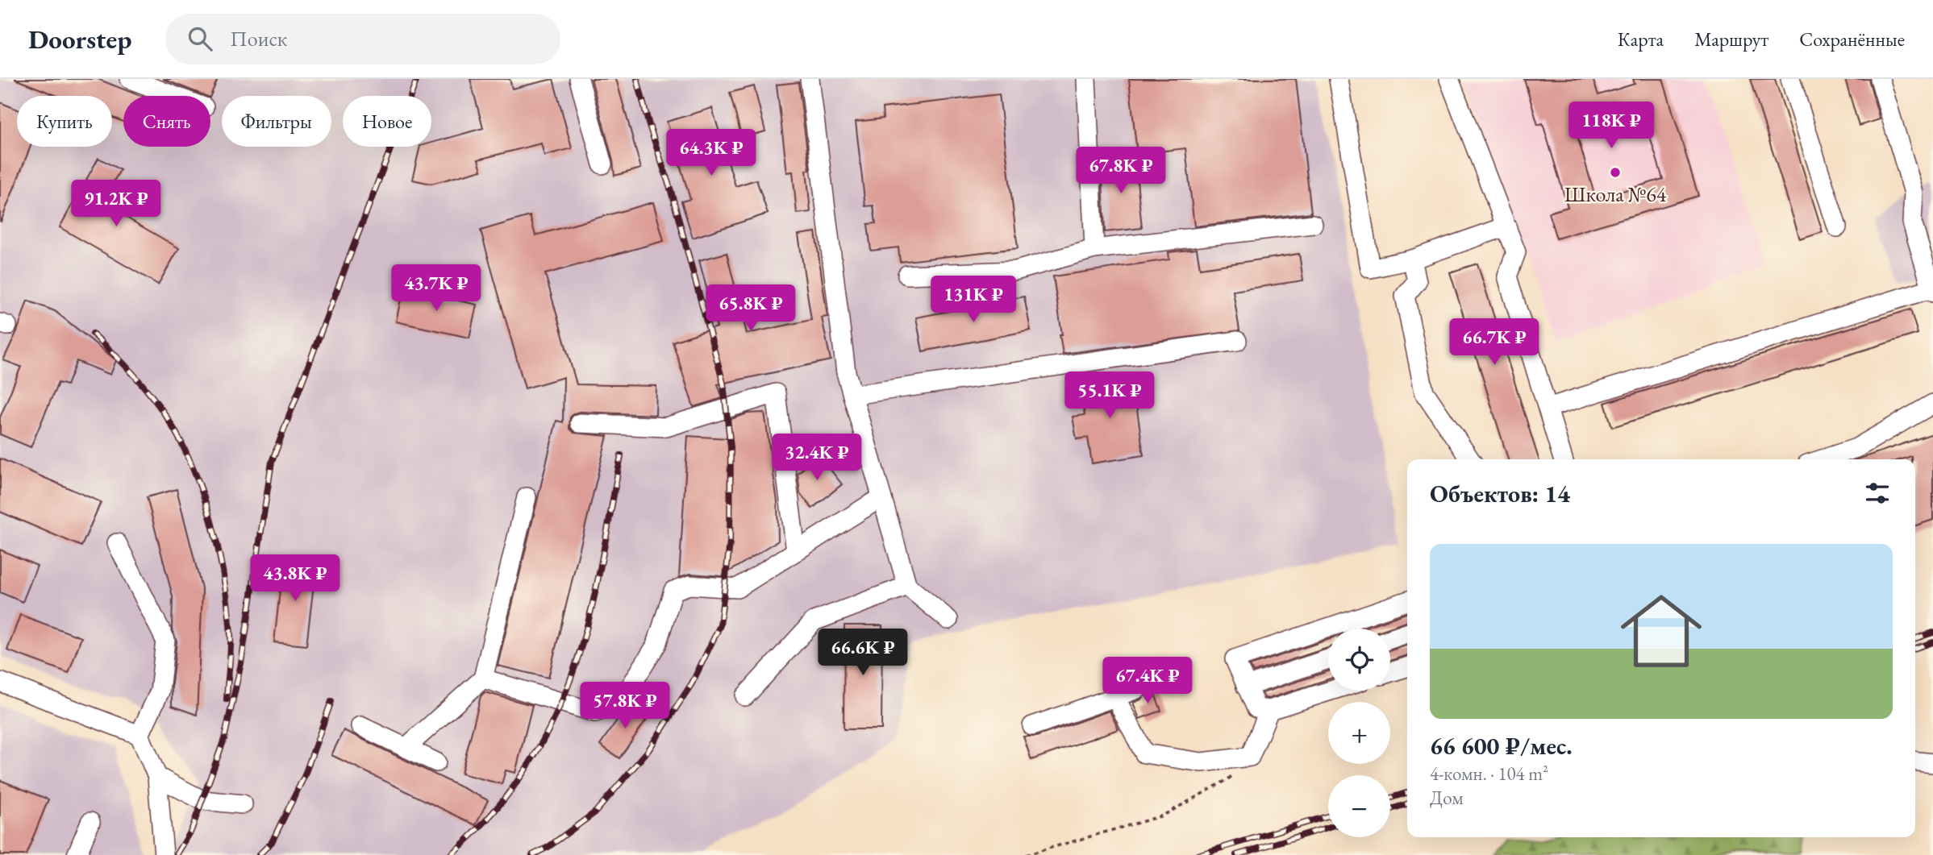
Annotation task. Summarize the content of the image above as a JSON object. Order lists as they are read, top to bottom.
{
  "places": ["Школа №64"],
  "page": {
    "header": "Doorstep",
    "search": "Поиск",
    "nav": ["Карта", "Маршрут", "Сохранённые"],
    "chip": [
      "Купить",
      "Снять",
      "Фильтры",
      "Новое"
    ],
    "price": [
      "118K ₽",
      "64.3K ₽",
      "67.8K ₽",
      "91.2K ₽",
      "43.7K ₽",
      "131K ₽",
      "65.8K ₽",
      "66.7K ₽",
      "55.1K ₽",
      "32.4K ₽",
      "43.8K ₽",
      "66.6K ₽",
      "67.4K ₽",
      "57.8K ₽"
    ],
    "heading": "Объектов: 14",
    "list": [
      {
        "name": "66 600 ₽/мес.",
        "note": "4-комн. · 104 m² · Дом"
      }
    ],
    "map_buttons": ["+", "−"]
  }
}
